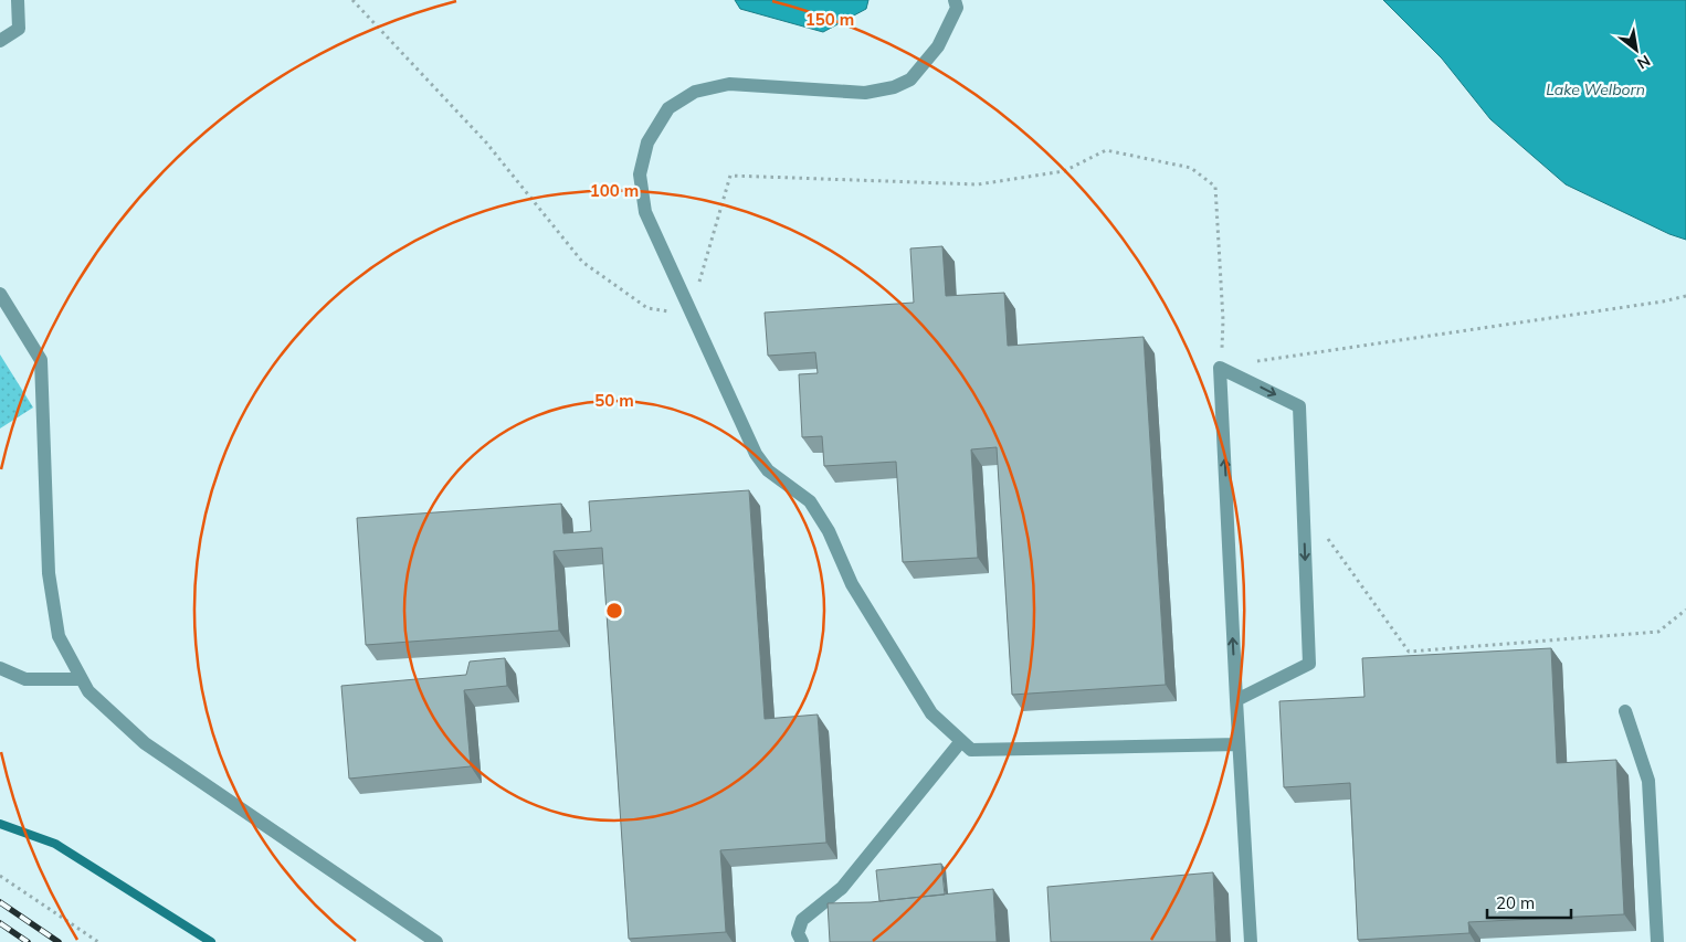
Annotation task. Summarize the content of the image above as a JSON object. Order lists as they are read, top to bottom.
{
  "water": ["Lake Welborn"],
  "scale_bar": "20 m",
  "north": "bottom right",
  "rings": ["150 m", "100 m", "50 m"]
}
